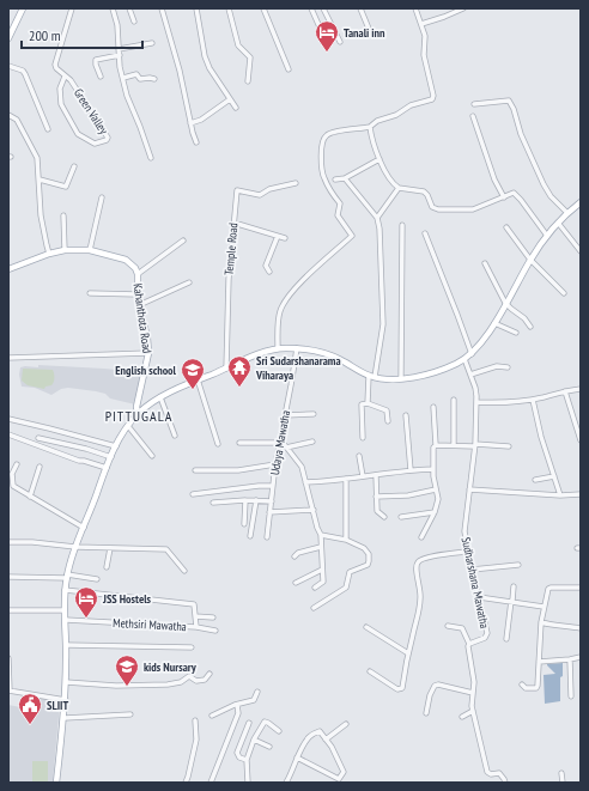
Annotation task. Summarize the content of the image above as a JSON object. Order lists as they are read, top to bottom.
{
  "streets": {
    "main road": ["Kahanthota Road"],
    "street": [
      "Green Valley",
      "Temple Road",
      "Udaya Mawatha",
      "Sudharshana Mawatha",
      "Methsiri Mawatha"
    ]
  },
  "districts": ["PITTUGALA"],
  "places": {
    "hotel": ["Tanali inn", "JSS Hostels"],
    "temple": ["Sri Sudarshanarama Viharaya"],
    "school or university": ["English school", "kids Nursary"],
    "public building": ["SLIIT"]
  },
  "scale_bar": "200 m"
}
